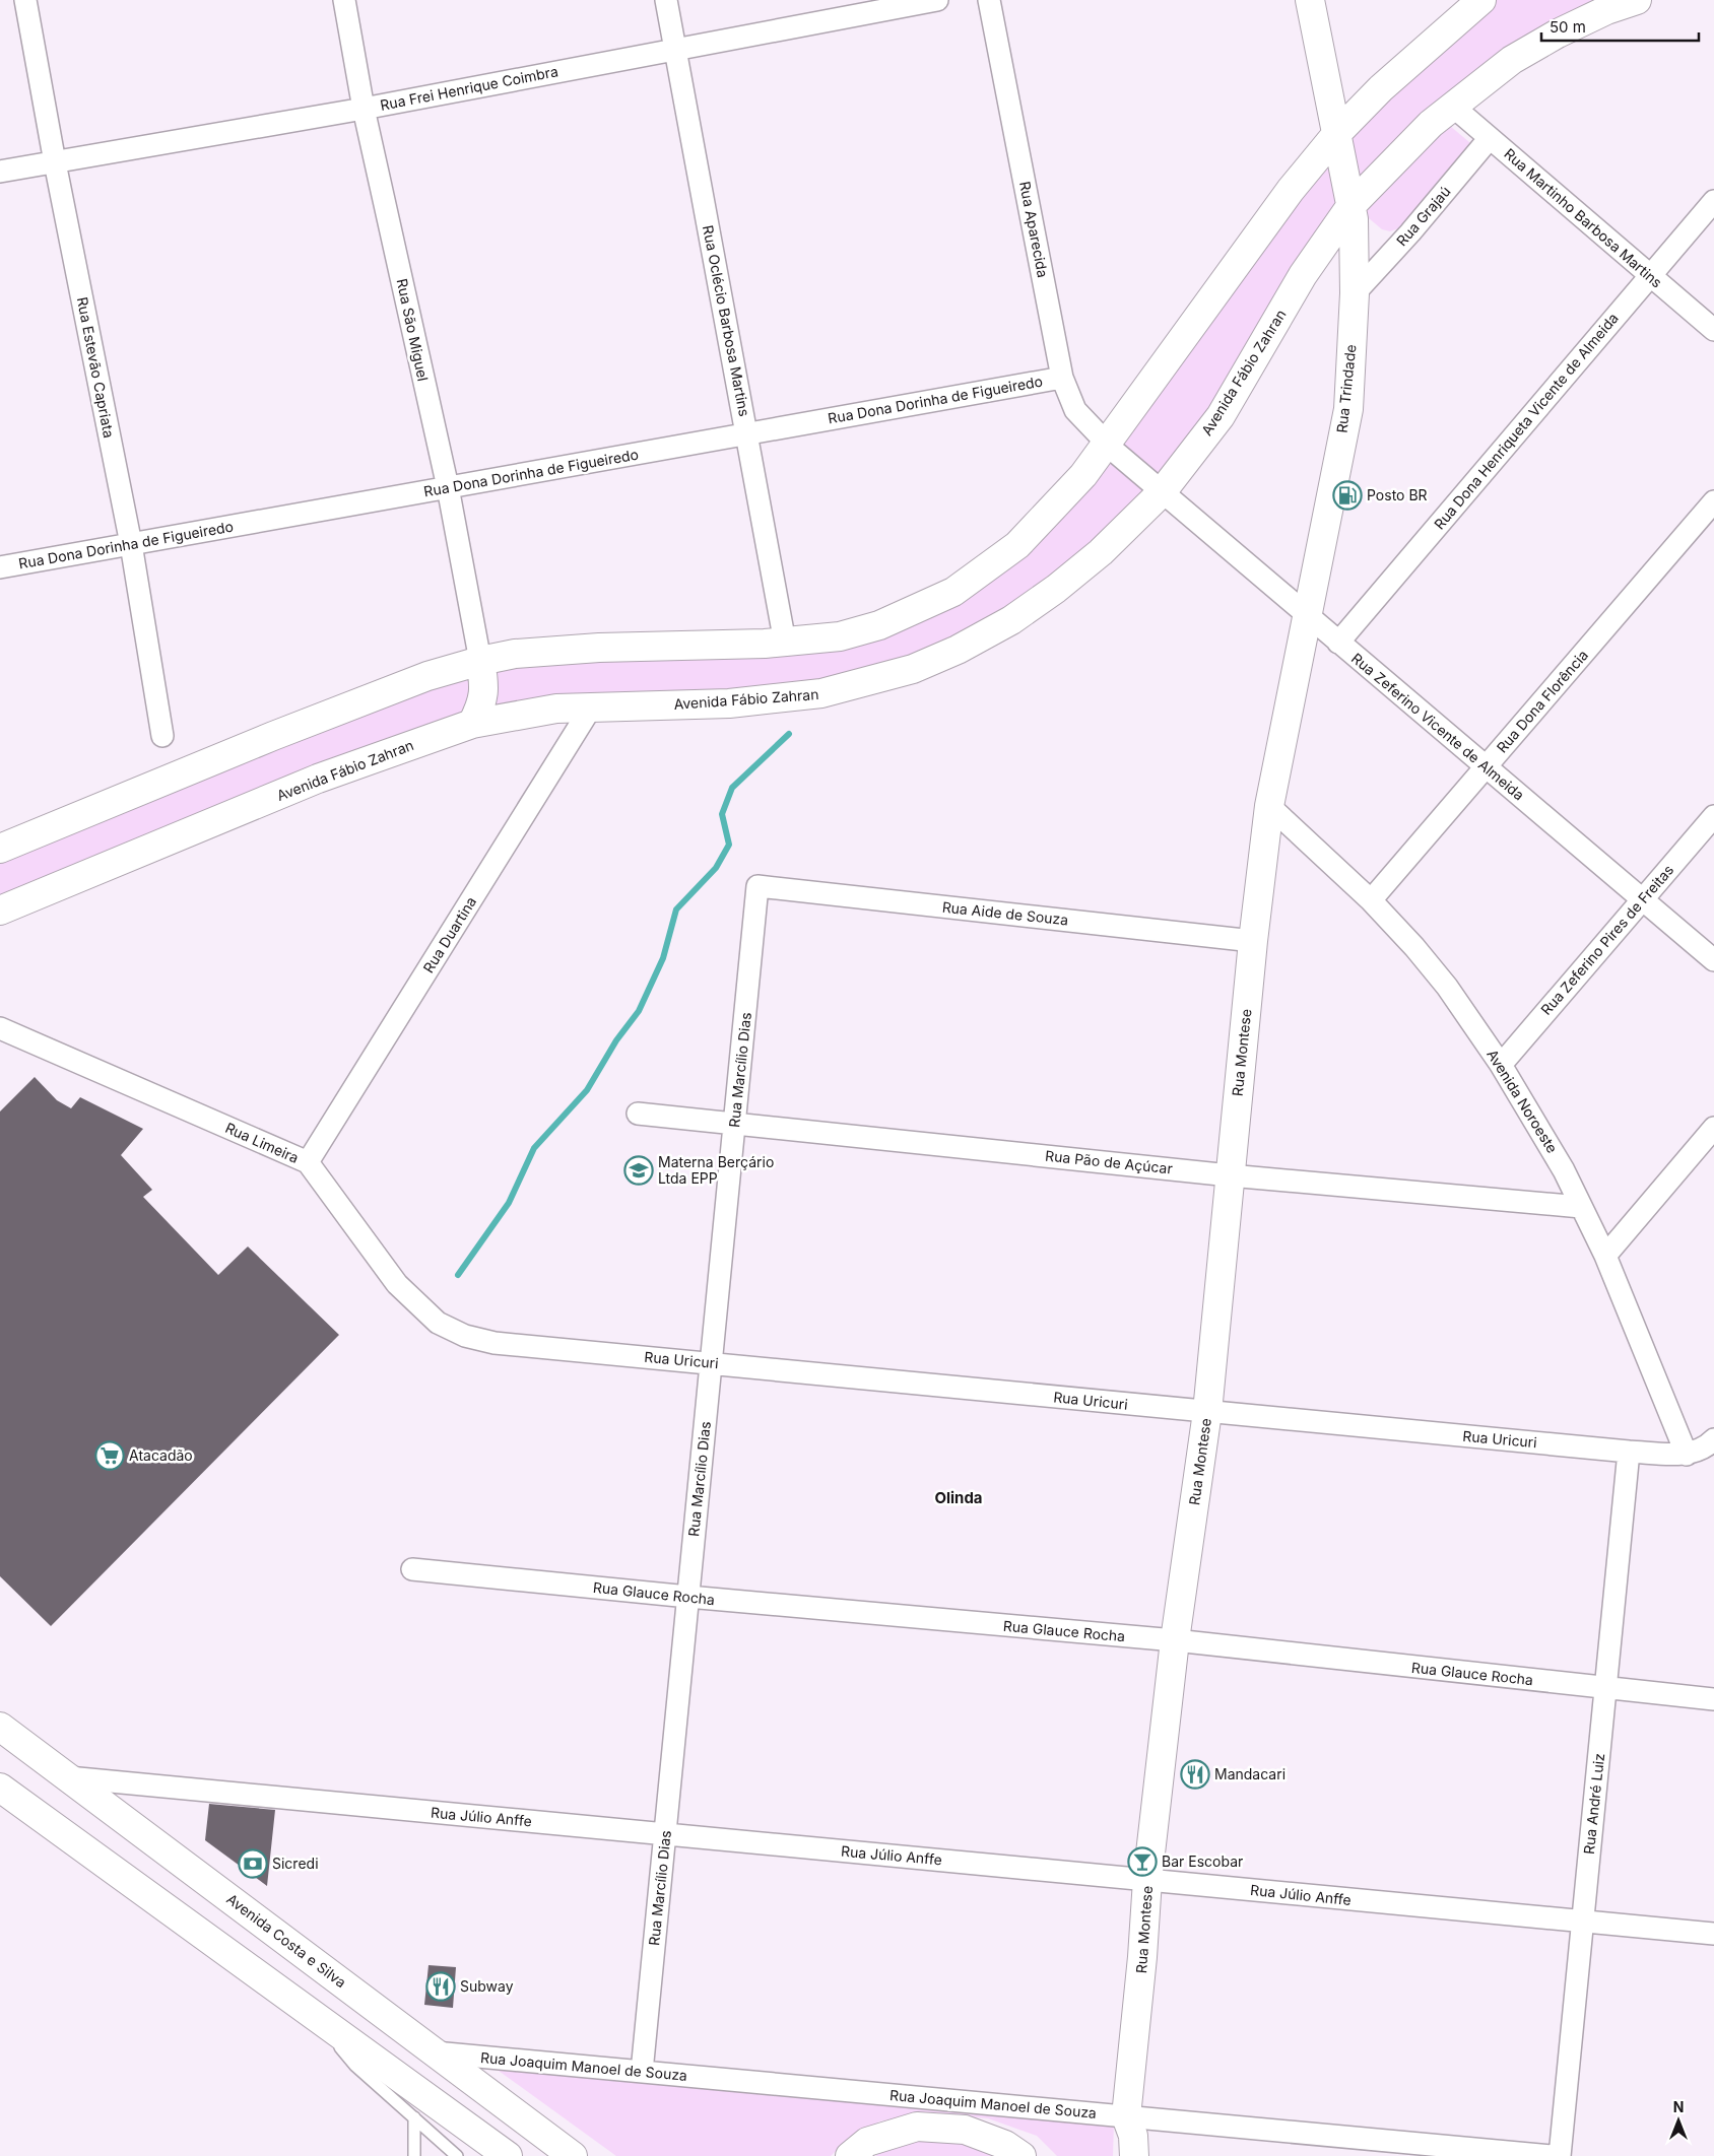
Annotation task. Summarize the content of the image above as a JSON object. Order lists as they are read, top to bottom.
{
  "streets": {
    "main road": [
      "Avenida Fábio Zahran",
      "Rua Trindade",
      "Rua Montese",
      "Avenida Costa e Silva"
    ],
    "street": [
      "Rua Frei Henrique Coimbra",
      "Rua Grajaú",
      "Rua Martinho Barbosa Martins",
      "Rua Aparecida",
      "Rua Oclécio Barbosa Martins",
      "Rua São Miguel",
      "Rua Estevão Capriata",
      "Rua Dona Dorinha de Figueiredo",
      "Rua Dona Henriqueta Vicente de Almeida",
      "Rua Dona Florência",
      "Rua Zeferino Vicente de Almeida",
      "Rua Aide de Souza",
      "Rua Duartina",
      "Rua Zeferino Pires de Freitas",
      "Rua Marcílio Dias",
      "Avenida Noroeste",
      "Rua Limeira",
      "Rua Pão de Açúcar",
      "Rua Uricuri",
      "Rua Glauce Rocha",
      "Rua André Luiz",
      "Rua Júlio Anffe",
      "Rua Joaquim Manoel de Souza"
    ]
  },
  "crossings": [
    ["Rua Frei Henrique Coimbra", "Rua Oclécio Barbosa Martins"],
    ["Rua Frei Henrique Coimbra", "Rua São Miguel"],
    ["Rua Frei Henrique Coimbra", "Rua Estevão Capriata"],
    ["Rua Grajaú", "Rua Martinho Barbosa Martins"],
    ["Rua Grajaú", "Rua Trindade"],
    ["Rua Martinho Barbosa Martins", "Avenida Fábio Zahran"],
    ["Rua Martinho Barbosa Martins", "Rua Dona Henriqueta Vicente de Almeida"],
    ["Rua Aparecida", "Avenida Fábio Zahran"],
    ["Rua Aparecida", "Rua Dona Dorinha de Figueiredo"],
    ["Rua Aparecida", "Rua Zeferino Vicente de Almeida"],
    ["Rua Oclécio Barbosa Martins", "Rua Dona Dorinha de Figueiredo"],
    ["Rua São Miguel", "Rua Dona Dorinha de Figueiredo"],
    ["Rua Estevão Capriata", "Rua Dona Dorinha de Figueiredo"],
    ["Avenida Fábio Zahran", "Rua Trindade"],
    ["Avenida Fábio Zahran", "Rua Zeferino Vicente de Almeida"],
    ["Avenida Fábio Zahran", "Rua Duartina"],
    ["Rua Trindade", "Rua Zeferino Vicente de Almeida"],
    ["Rua Trindade", "Rua Montese"],
    ["Rua Trindade", "Avenida Noroeste"],
    ["Rua Dona Henriqueta Vicente de Almeida", "Rua Zeferino Vicente de Almeida"],
    ["Rua Dona Florência", "Rua Zeferino Vicente de Almeida"],
    ["Rua Dona Florência", "Avenida Noroeste"],
    ["Rua Zeferino Vicente de Almeida", "Rua Zeferino Pires de Freitas"],
    ["Rua Aide de Souza", "Rua Montese"],
    ["Rua Aide de Souza", "Rua Marcílio Dias"],
    ["Rua Duartina", "Rua Limeira"],
    ["Rua Zeferino Pires de Freitas", "Avenida Noroeste"],
    ["Rua Montese", "Avenida Noroeste"],
    ["Rua Montese", "Rua Pão de Açúcar"],
    ["Rua Montese", "Rua Uricuri"],
    ["Rua Montese", "Rua Glauce Rocha"],
    ["Rua Montese", "Rua Júlio Anffe"],
    ["Rua Montese", "Rua Joaquim Manoel de Souza"],
    ["Rua Marcílio Dias", "Rua Pão de Açúcar"],
    ["Rua Marcílio Dias", "Rua Uricuri"],
    ["Rua Marcílio Dias", "Rua Glauce Rocha"],
    ["Rua Marcílio Dias", "Rua Júlio Anffe"],
    ["Rua Marcílio Dias", "Rua Joaquim Manoel de Souza"],
    ["Avenida Noroeste", "Rua Pão de Açúcar"],
    ["Avenida Noroeste", "Rua Uricuri"],
    ["Rua Limeira", "Rua Uricuri"],
    ["Rua Uricuri", "Rua André Luiz"],
    ["Rua Glauce Rocha", "Rua André Luiz"],
    ["Rua André Luiz", "Rua Júlio Anffe"],
    ["Rua Júlio Anffe", "Avenida Costa e Silva"],
    ["Avenida Costa e Silva", "Rua Joaquim Manoel de Souza"]
  ],
  "districts": ["Olinda"],
  "places": {
    "fuel station": ["Posto BR"],
    "school or university": ["Materna Berçário Ltda EPP"],
    "supermarket": ["Atacadão"],
    "restaurant": ["Mandacari", "Subway"],
    "bar": ["Bar Escobar"],
    "bank": ["Sicredi"]
  },
  "scale_bar": "50 m",
  "north": "top"
}
